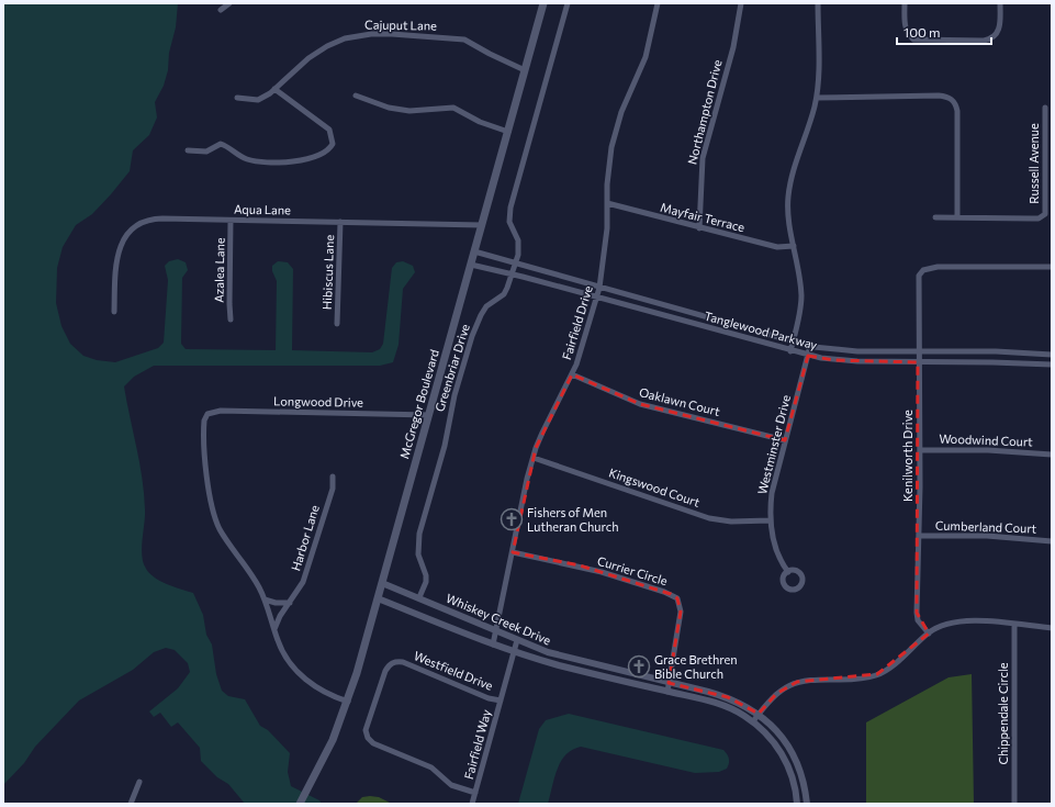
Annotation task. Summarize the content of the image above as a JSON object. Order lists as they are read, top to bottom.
{
  "streets": {
    "main road": ["McGregor Boulevard"],
    "street": [
      "Cajuput Lane",
      "Northampton Drive",
      "Russell Avenue",
      "Aqua Lane",
      "Mayfair Terrace",
      "Azalea Lane",
      "Hibiscus Lane",
      "Fairfield Drive",
      "Tanglewood Parkway",
      "Greenbriar Drive",
      "Longwood Drive",
      "Oaklawn Court",
      "Woodwind Court",
      "Westminster Drive",
      "Kenilworth Drive",
      "Kingswood Court",
      "Cumberland Court",
      "Harbor Lane",
      "Currier Circle",
      "Whiskey Creek Drive",
      "Westfield Drive",
      "Chippendale Circle",
      "Fairfield Way"
    ]
  },
  "crossings": [
    ["Cajuput Lane", "McGregor Boulevard"],
    ["Northampton Drive", "Mayfair Terrace"],
    ["Aqua Lane", "Azalea Lane"],
    ["Aqua Lane", "Hibiscus Lane"],
    ["Aqua Lane", "McGregor Boulevard"],
    ["Mayfair Terrace", "Fairfield Drive"],
    ["Fairfield Drive", "Tanglewood Parkway"],
    ["Fairfield Drive", "Oaklawn Court"],
    ["Fairfield Drive", "Kingswood Court"],
    ["Fairfield Drive", "Currier Circle"],
    ["Fairfield Drive", "Whiskey Creek Drive"],
    ["Tanglewood Parkway", "Greenbriar Drive"],
    ["Tanglewood Parkway", "McGregor Boulevard"],
    ["Tanglewood Parkway", "Westminster Drive"],
    ["Tanglewood Parkway", "Kenilworth Drive"],
    ["Greenbriar Drive", "Whiskey Creek Drive"],
    ["Longwood Drive", "McGregor Boulevard"],
    ["Oaklawn Court", "Westminster Drive"],
    ["McGregor Boulevard", "Whiskey Creek Drive"],
    ["Woodwind Court", "Kenilworth Drive"],
    ["Westminster Drive", "Kingswood Court"],
    ["Kenilworth Drive", "Cumberland Court"],
    ["Currier Circle", "Whiskey Creek Drive"],
    ["Whiskey Creek Drive", "Fairfield Way"],
    ["Westfield Drive", "Fairfield Way"]
  ],
  "places": {
    "church": ["Fishers of Men Lutheran Church", "Grace Brethren Bible Church"]
  },
  "scale_bar": "100 m"
}
